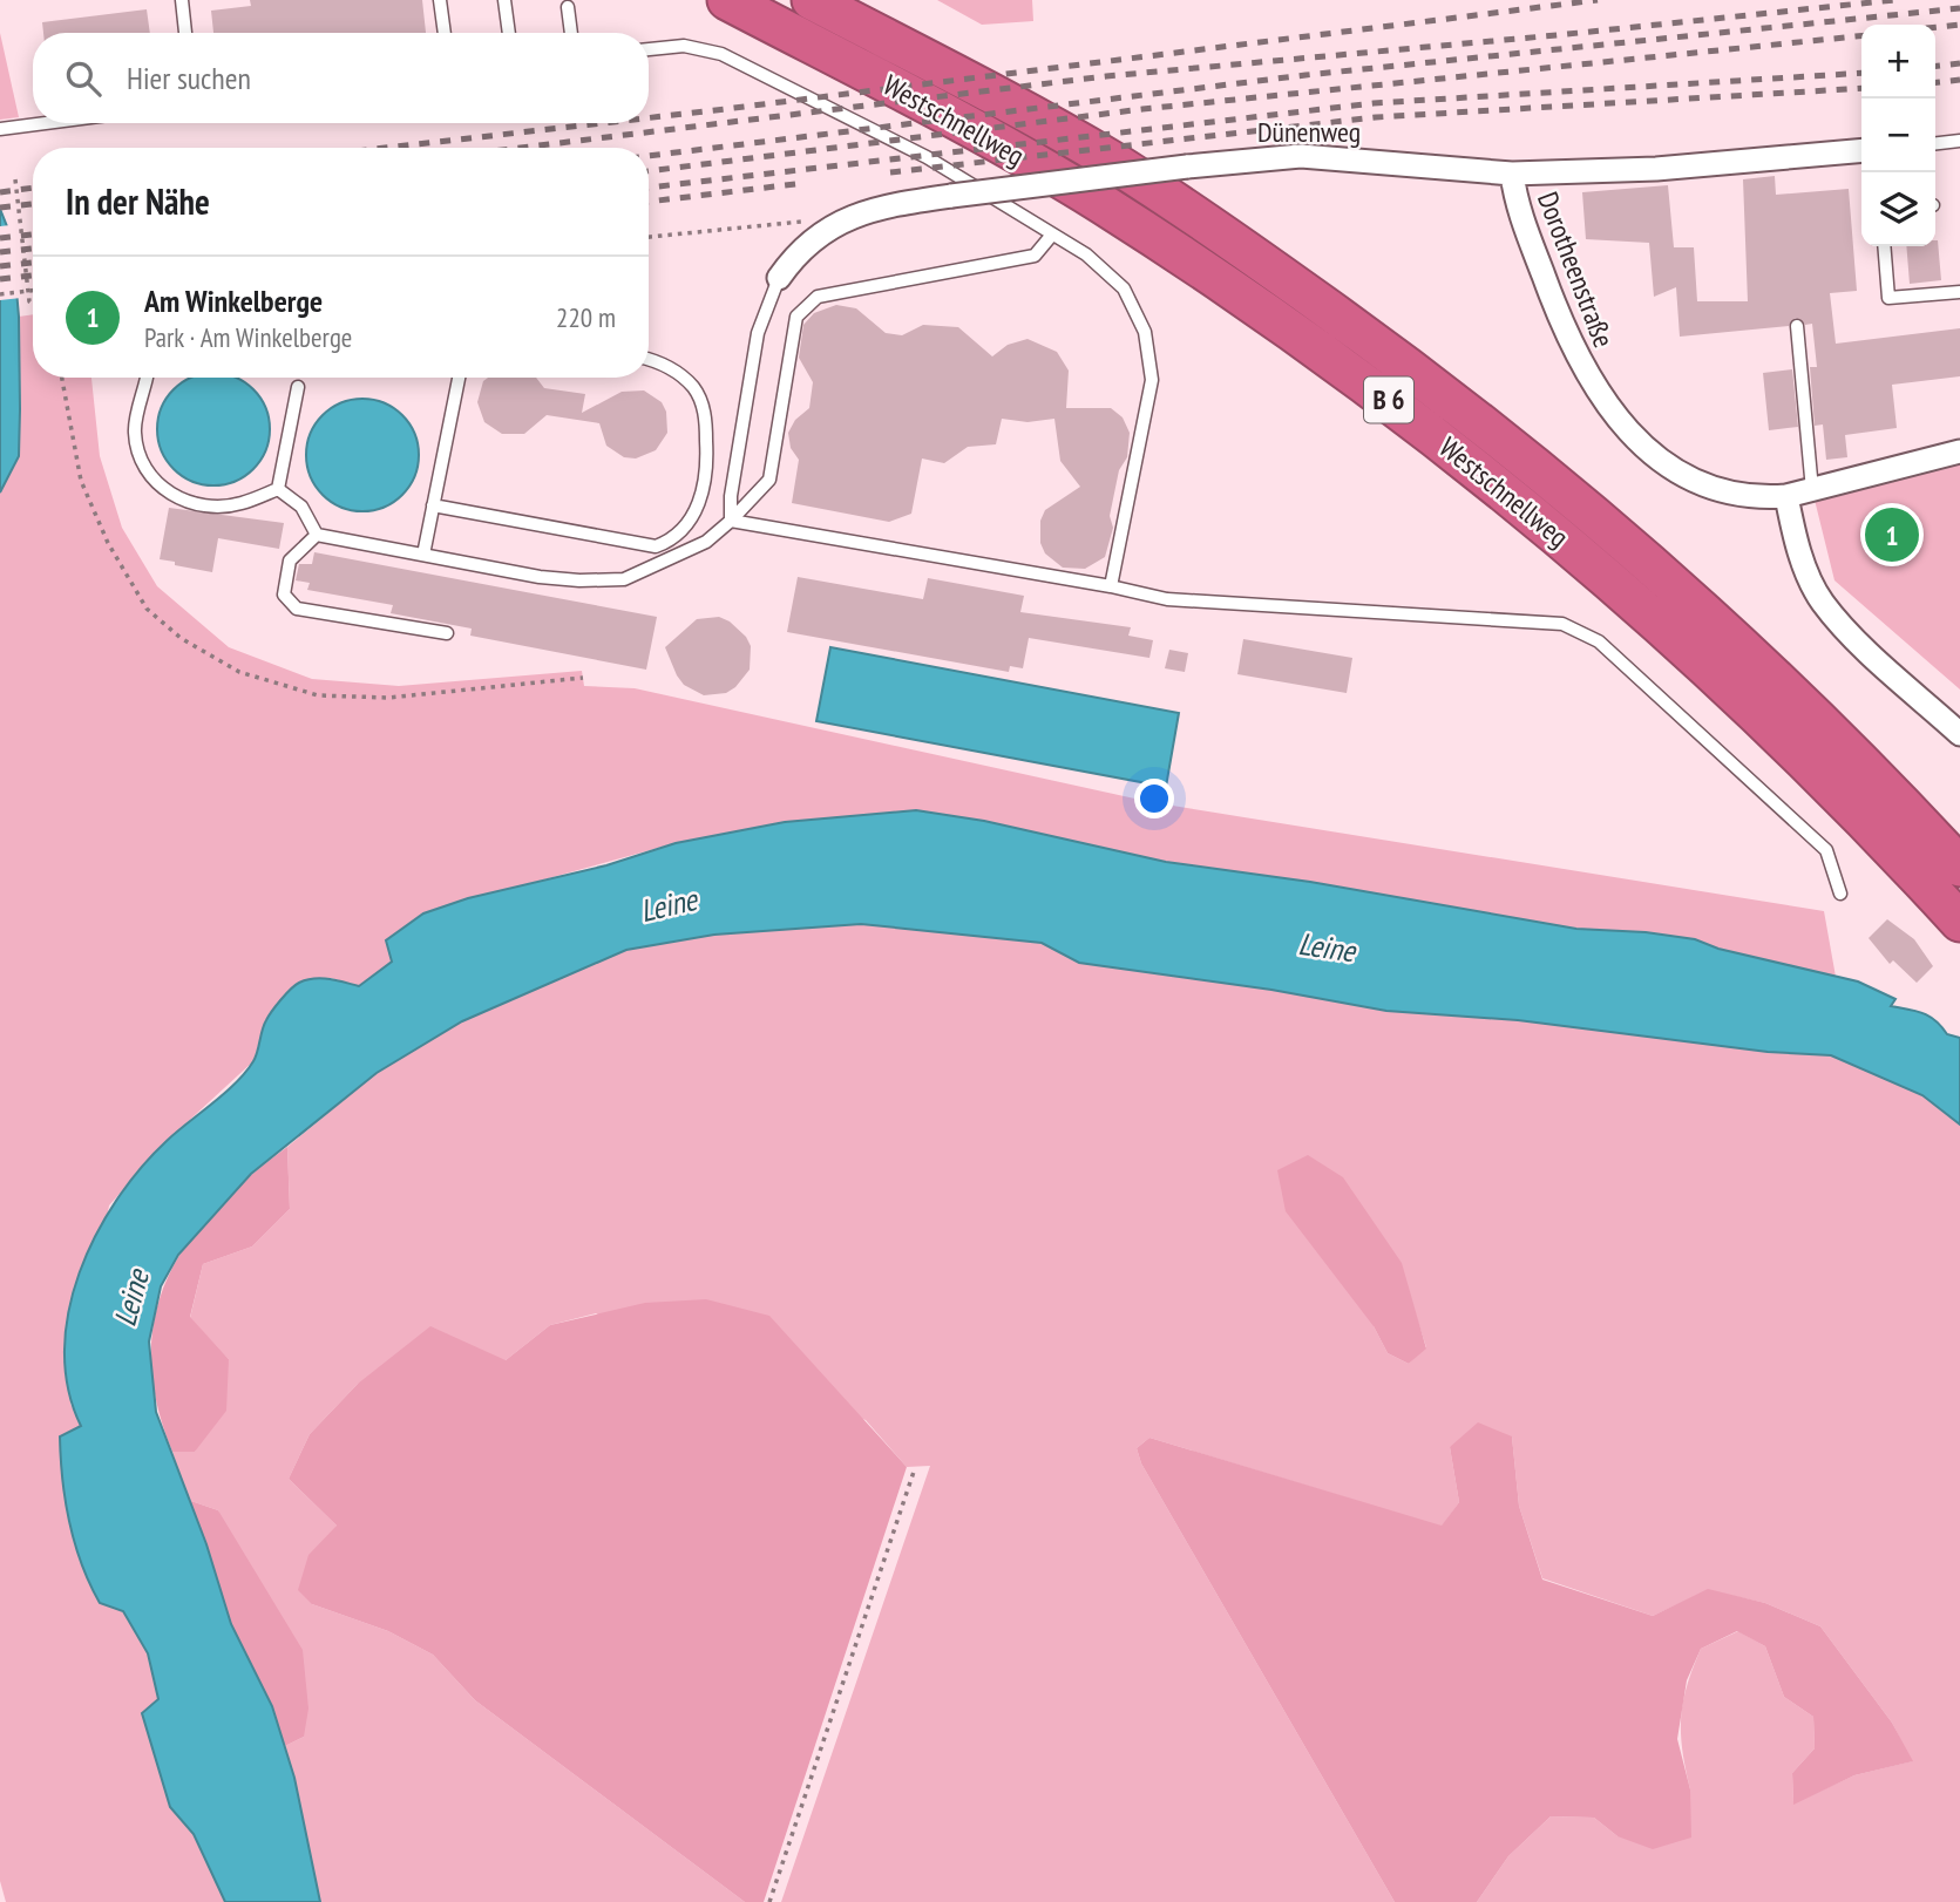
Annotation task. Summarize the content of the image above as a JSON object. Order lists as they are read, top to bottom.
{
  "streets": {
    "highway": ["Westschnellweg", "B 6"],
    "street": ["Dünenweg", "Dorotheenstraße"]
  },
  "crossings": [
    ["Dünenweg", "Dorotheenstraße"]
  ],
  "water": ["Leine"],
  "page": {
    "map_buttons": ["+", "−"],
    "search": "Hier suchen",
    "heading": "In der Nähe",
    "list": [
      {
        "mark": "1",
        "name": "Am Winkelberge",
        "note": "Park · Am Winkelberge",
        "value": "220 m"
      }
    ],
    "pins": "1"
  }
}
